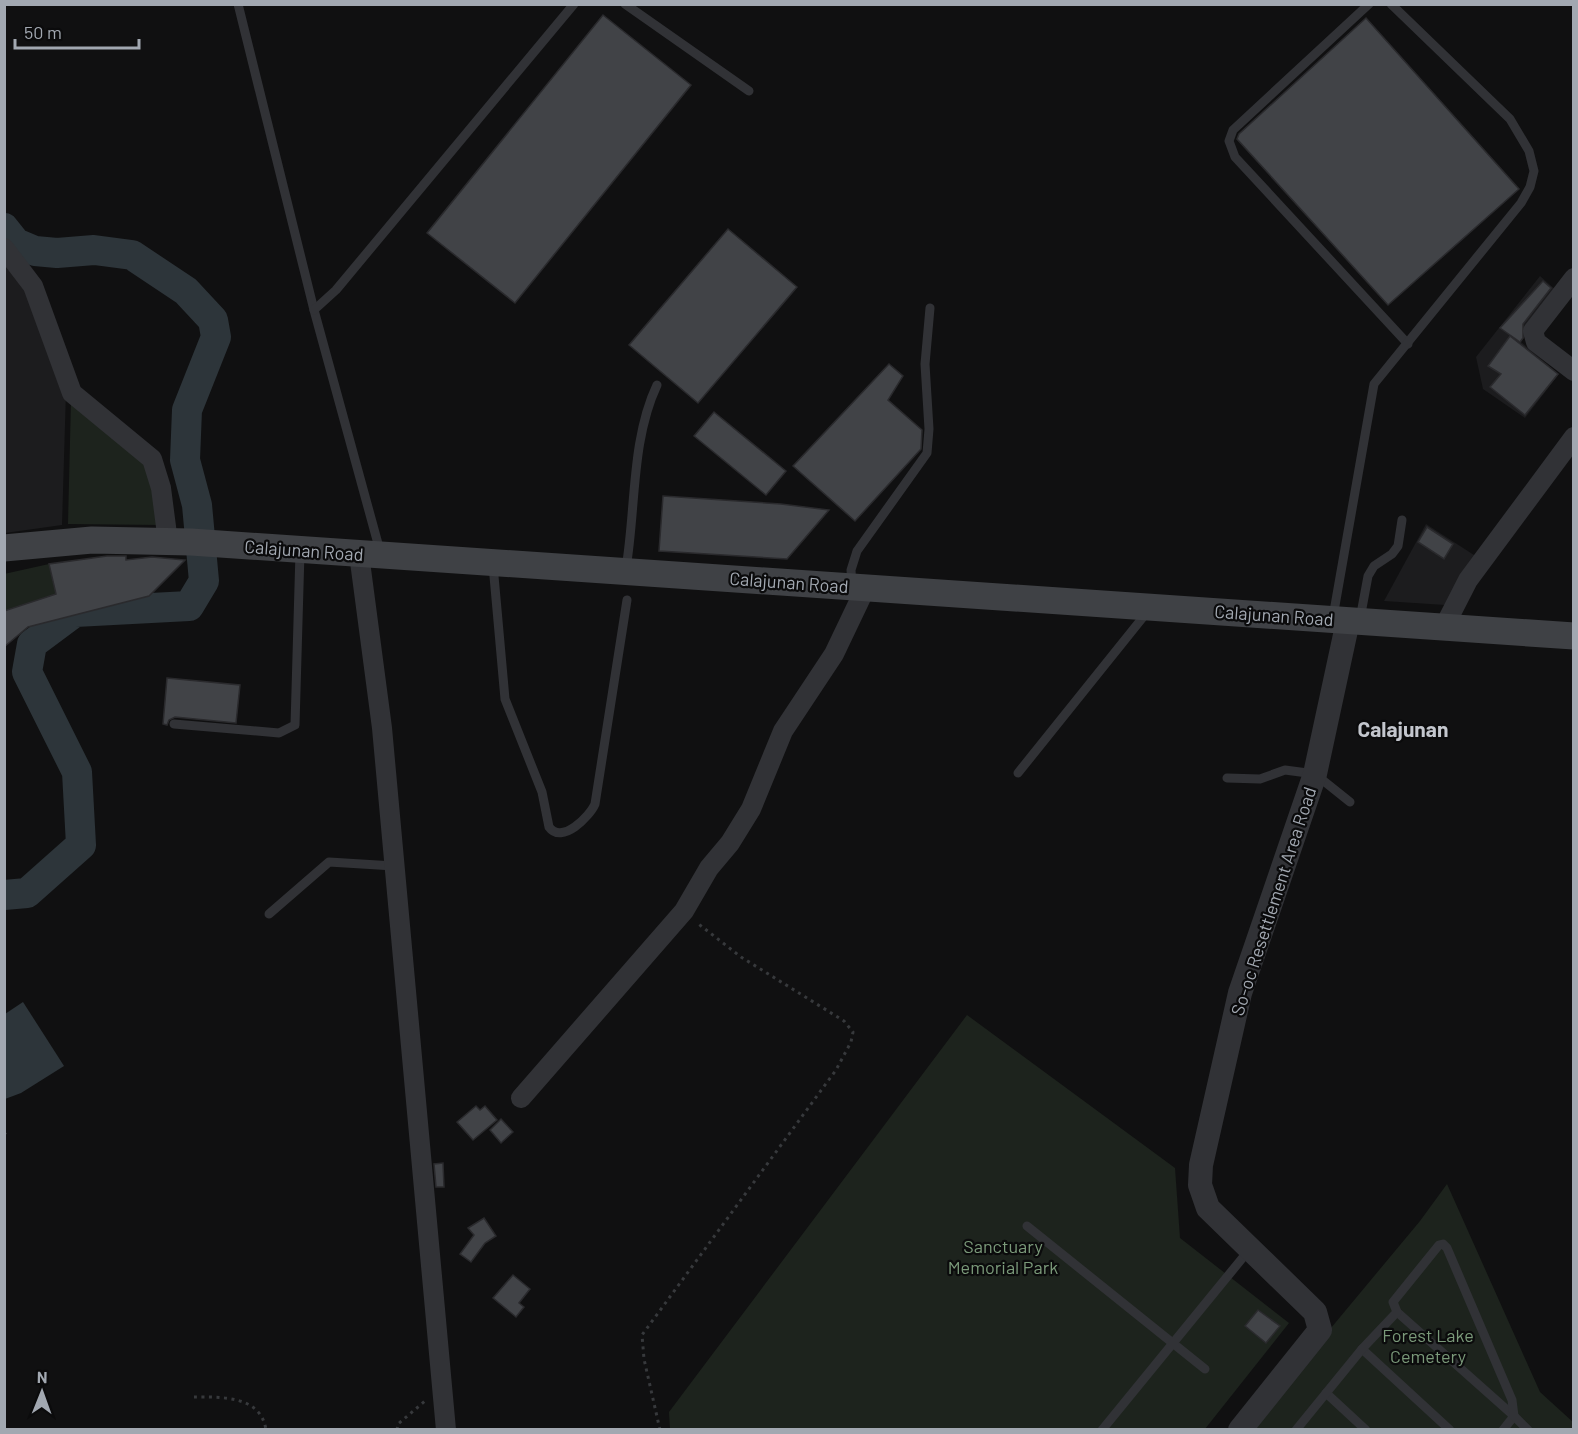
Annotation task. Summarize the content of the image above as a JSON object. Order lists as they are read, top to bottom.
{
  "streets": {
    "main road": ["Calajunan Road"],
    "street": ["So-oc Resettlement Area Road"]
  },
  "crossings": [
    ["Calajunan Road", "So-oc Resettlement Area Road"]
  ],
  "districts": ["Calajunan"],
  "parks": ["Sanctuary Memorial Park", "Forest Lake Cemetery"],
  "scale_bar": "50 m",
  "north": "top"
}
